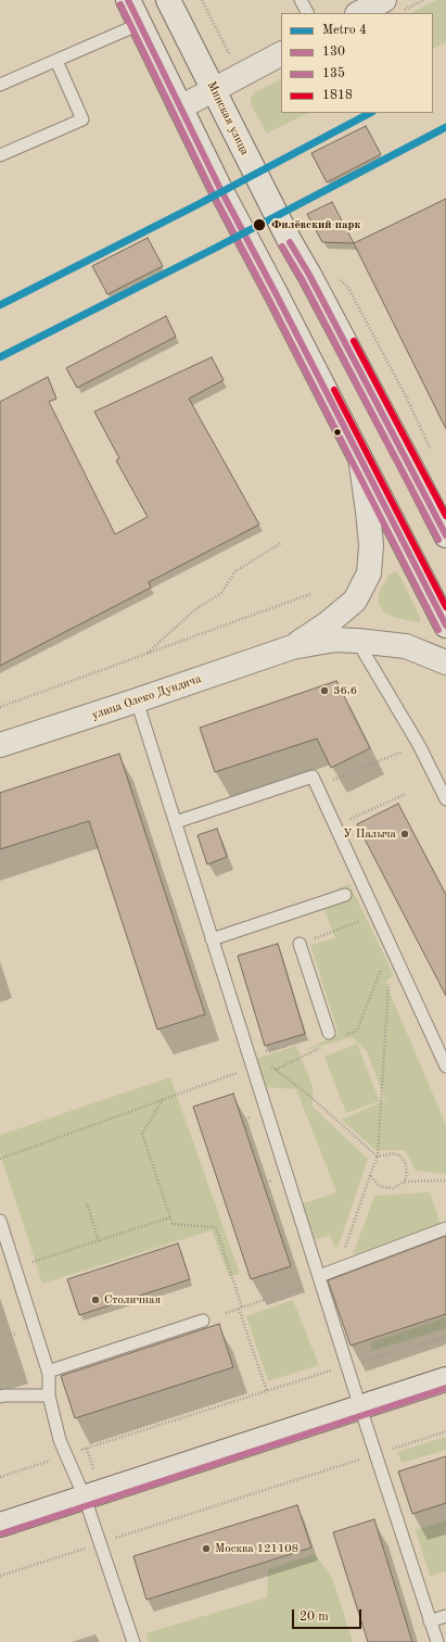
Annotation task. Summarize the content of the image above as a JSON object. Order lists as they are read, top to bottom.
{
  "streets": {
    "street": ["Минская улица", "улица Олеко Дундича"]
  },
  "places": [
    "Филёвский парк",
    "36,6",
    "У Палыча",
    "Столичная",
    "Москва 121108"
  ],
  "lines": [
    "transit line 130",
    "transit line 135",
    "metro line 4",
    "transit line 1818"
  ],
  "legend": [
    "Metro 4",
    "130",
    "135",
    "1818"
  ],
  "scale_bar": "20 m"
}
